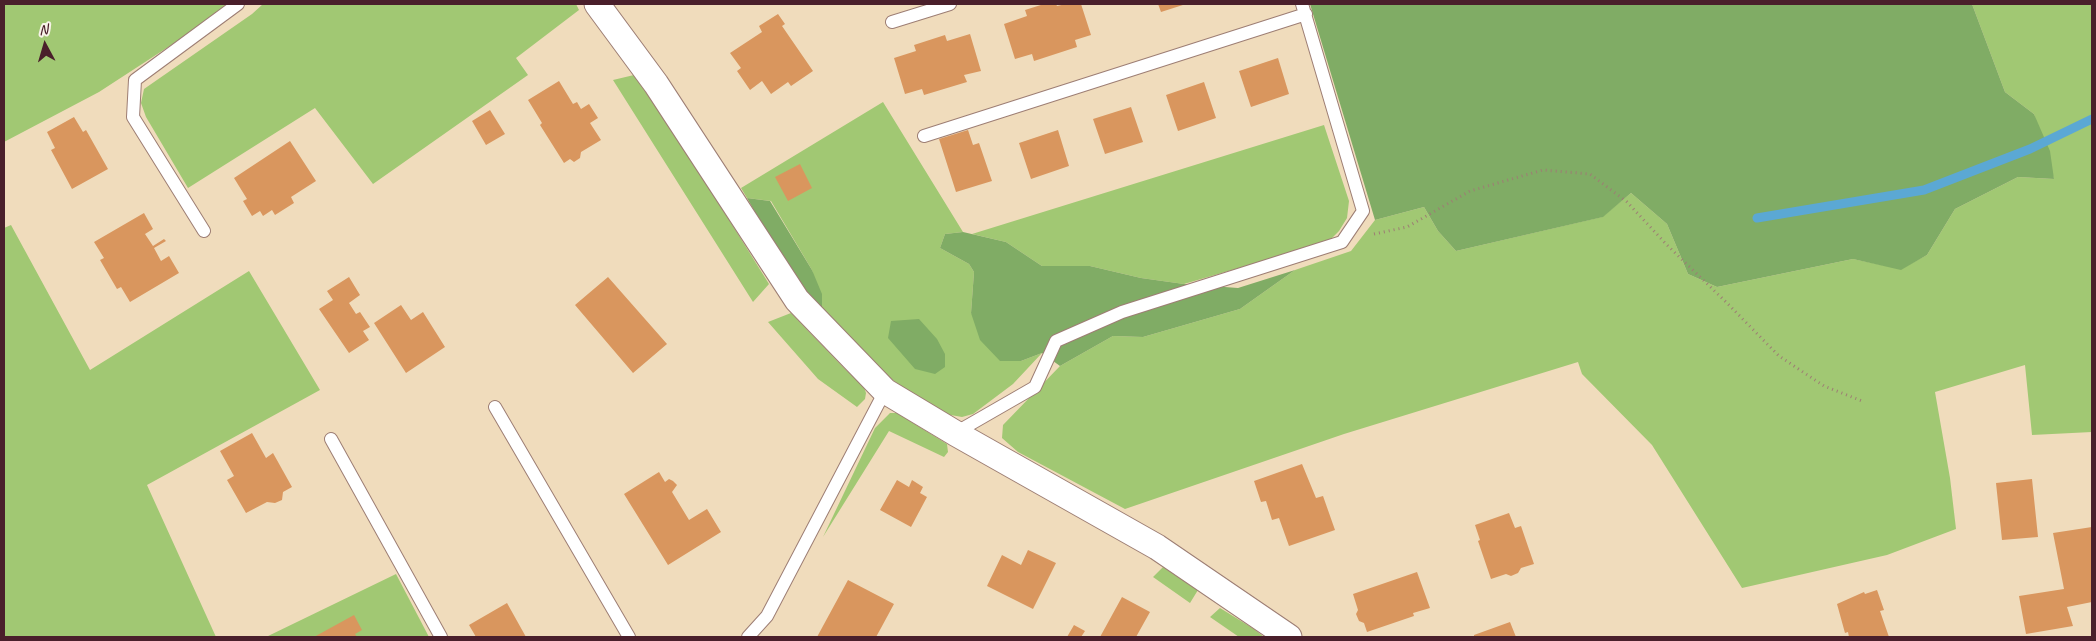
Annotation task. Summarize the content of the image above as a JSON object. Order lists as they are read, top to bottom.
{
  "north": "top"
}
